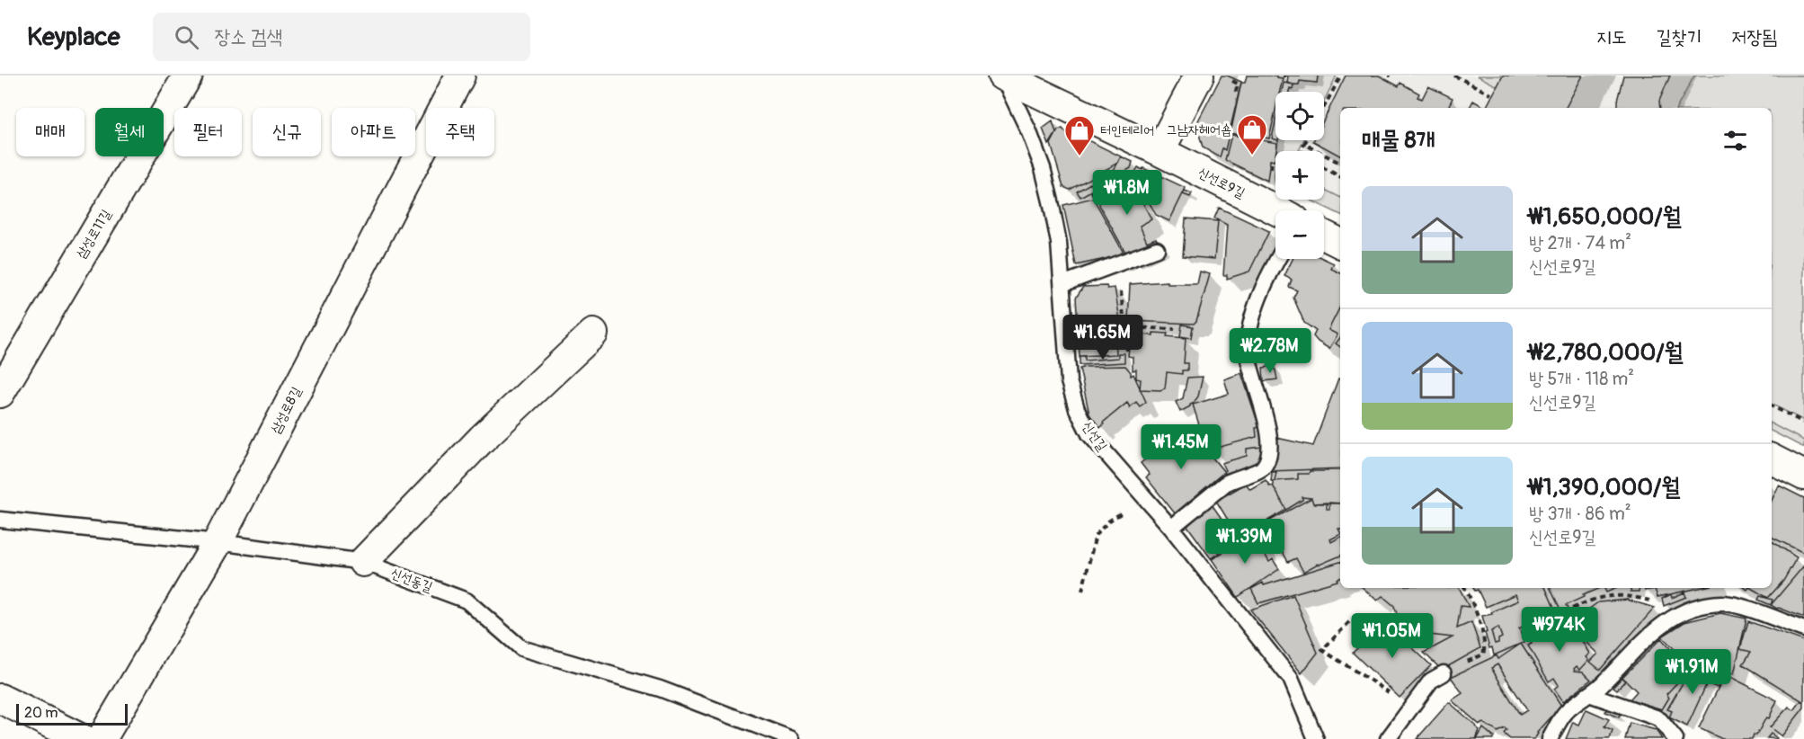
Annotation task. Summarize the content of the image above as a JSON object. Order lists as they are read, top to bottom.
{
  "streets": {
    "street": ["신선로9길", "삼성로11길", "삼성로8길"],
    "lane": ["신선길", "신선동길"]
  },
  "crossings": [
    ["신선로9길", "신선길"],
    ["삼성로8길", "신선동길"]
  ],
  "places": {
    "shop": ["그남자헤어숍", "터인테리어"]
  },
  "scale_bar": "20 m",
  "page": {
    "header": "Keyplace",
    "search": "장소 검색",
    "nav": ["지도", "길찾기", "저장됨"],
    "map_buttons": ["+", "−"],
    "chip": [
      "매매",
      "월세",
      "필터",
      "신규",
      "아파트",
      "주택"
    ],
    "heading": "매물 8개",
    "price": [
      "₩1.8M",
      "₩1.65M",
      "₩2.78M",
      "₩1.45M",
      "₩1.39M",
      "₩974K",
      "₩1.05M",
      "₩1.91M"
    ],
    "list": [
      {
        "name": "₩1,650,000/월",
        "note": "방 2개 · 74 m² · 신선로9길"
      },
      {
        "name": "₩2,780,000/월",
        "note": "방 5개 · 118 m² · 신선로9길"
      },
      {
        "name": "₩1,390,000/월",
        "note": "방 3개 · 86 m² · 신선로9길"
      }
    ],
    "scale": "20 m"
  }
}
